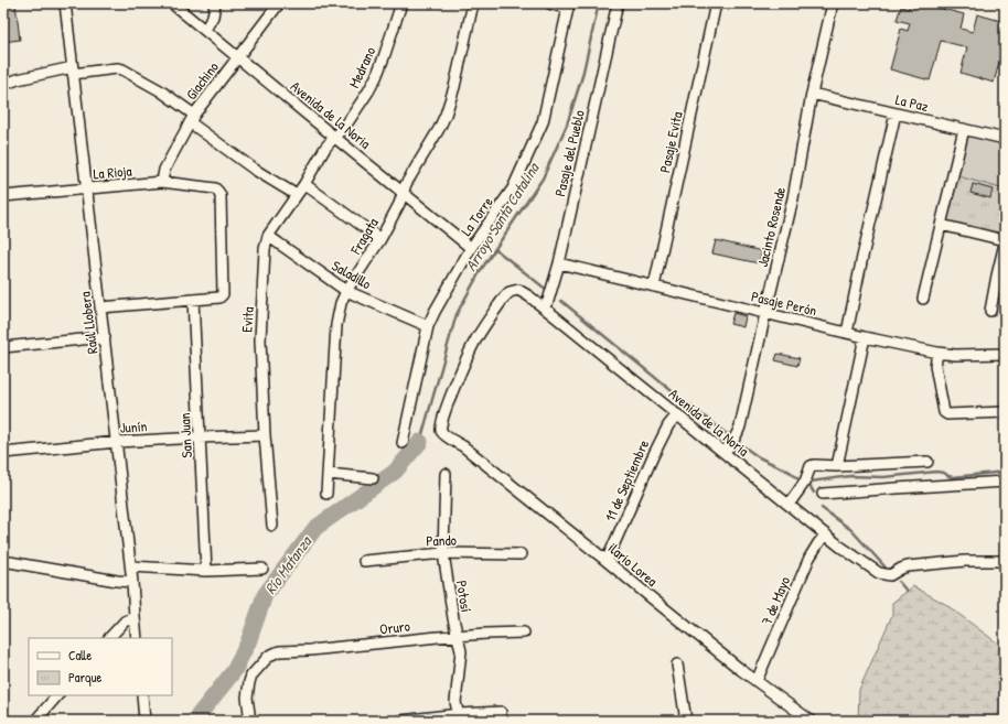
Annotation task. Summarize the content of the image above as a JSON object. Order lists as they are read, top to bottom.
{
  "streets": {
    "street": [
      "Medrano",
      "Giachino",
      "La Paz",
      "Avenida de la Noria",
      "Pasaje Evita",
      "Pasaje del Pueblo",
      "La Rioja",
      "La Torre",
      "Jacinto Rosende",
      "Fragata",
      "Saladillo",
      "Pasaje Perón",
      "Evita",
      "Raúl Llobera",
      "Junín",
      "San Juan",
      "11 de Septiembre",
      "Pando",
      "ilario Lorea",
      "Potosí",
      "7 de Mayo",
      "Oruro"
    ]
  },
  "crossings": [
    ["Medrano", "Avenida de la Noria"],
    ["Medrano", "Evita"],
    ["Giachino", "Avenida de la Noria"],
    ["Giachino", "La Rioja"],
    ["La Paz", "Jacinto Rosende"],
    ["Avenida de la Noria", "Pasaje del Pueblo"],
    ["Avenida de la Noria", "La Torre"],
    ["Avenida de la Noria", "Jacinto Rosende"],
    ["Avenida de la Noria", "Fragata"],
    ["Avenida de la Noria", "Evita"],
    ["Avenida de la Noria", "11 de Septiembre"],
    ["Avenida de la Noria", "ilario Lorea"],
    ["Avenida de la Noria", "7 de Mayo"],
    ["Pasaje Evita", "Pasaje Perón"],
    ["Pasaje del Pueblo", "Pasaje Perón"],
    ["La Rioja", "Raúl Llobera"],
    ["La Rioja", "San Juan"],
    ["La Torre", "Saladillo"],
    ["Jacinto Rosende", "Pasaje Perón"],
    ["Fragata", "Saladillo"],
    ["Saladillo", "Evita"],
    ["Evita", "Junín"],
    ["Raúl Llobera", "Junín"],
    ["Junín", "San Juan"],
    ["11 de Septiembre", "ilario Lorea"],
    ["Pando", "Potosí"],
    ["ilario Lorea", "7 de Mayo"],
    ["Potosí", "Oruro"]
  ],
  "water": ["Arroyo Santa Catalina", "Río Matanza"],
  "legend": ["Calle", "Parque"]
}
